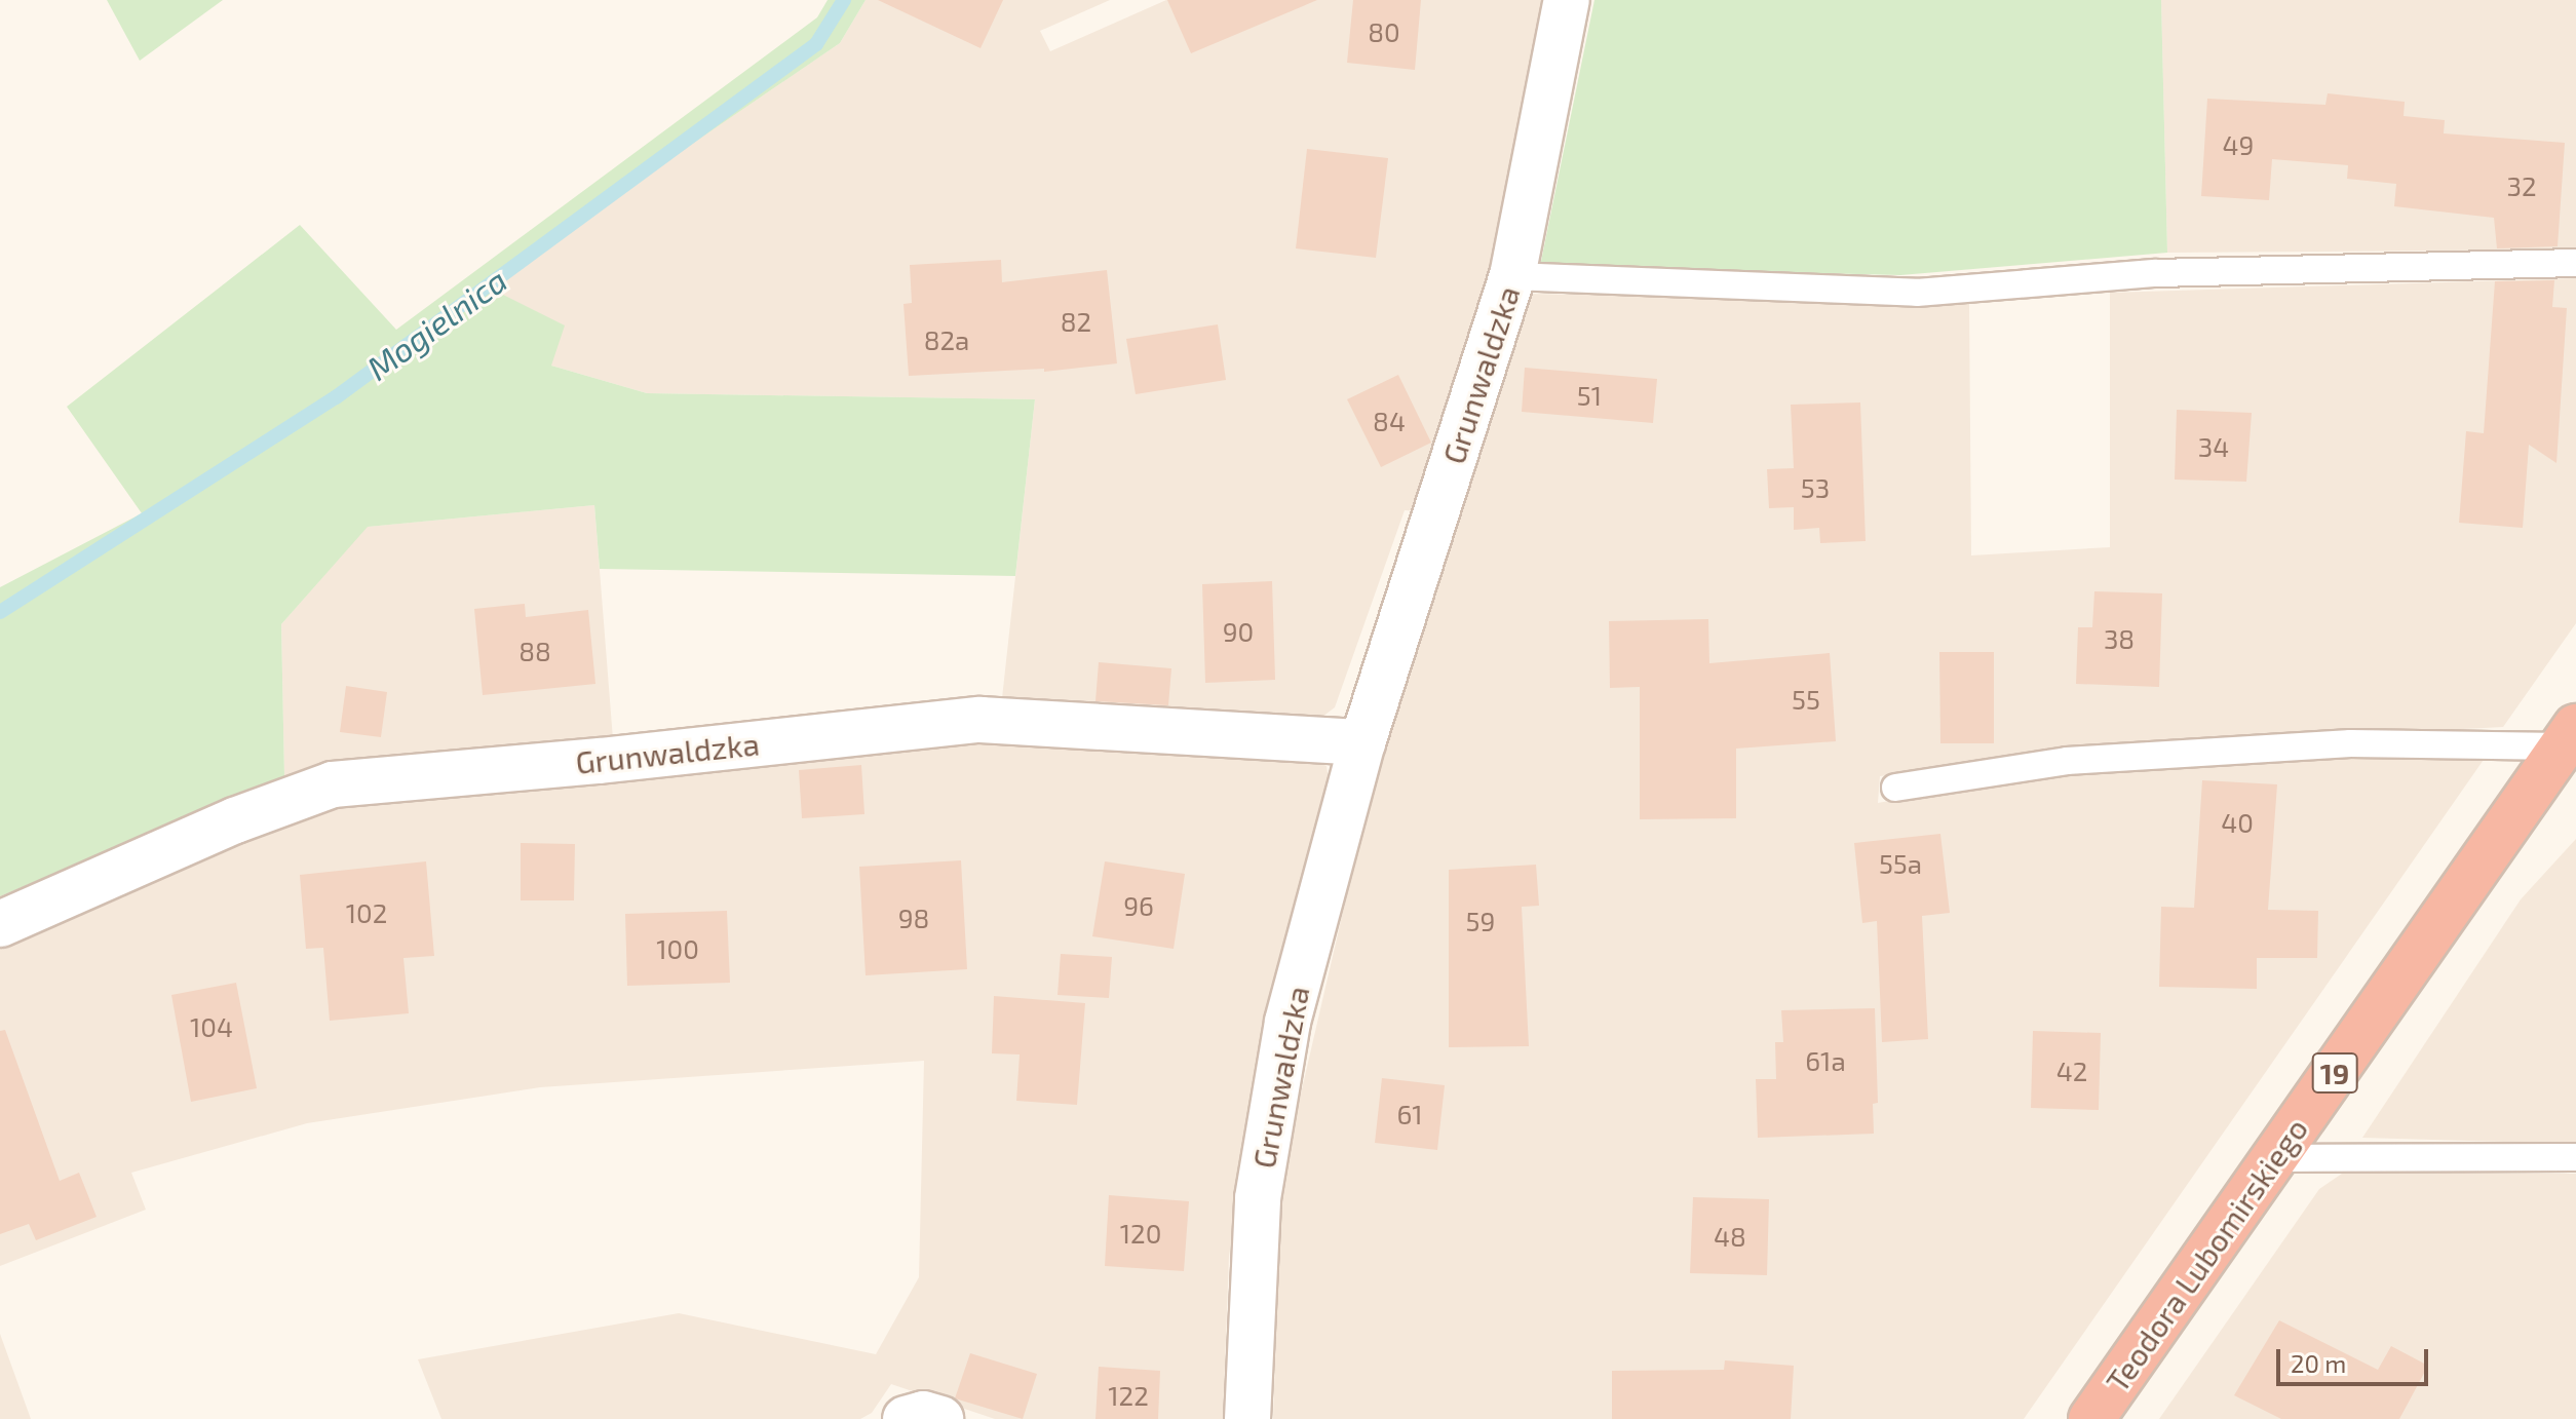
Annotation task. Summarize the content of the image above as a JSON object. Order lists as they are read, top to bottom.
{
  "streets": {
    "highway": ["19", "Teodora Lubomirskiego"],
    "street": ["Grunwaldzka"]
  },
  "water": ["Mogielnica"],
  "house_numbers": [
    "80",
    "49",
    "32",
    "82",
    "82a",
    "51",
    "84",
    "34",
    "53",
    "90",
    "38",
    "88",
    "55",
    "40",
    "55a",
    "96",
    "102",
    "98",
    "59",
    "100",
    "104",
    "61a",
    "42",
    "61",
    "120",
    "48",
    "122"
  ],
  "scale_bar": "20 m"
}
